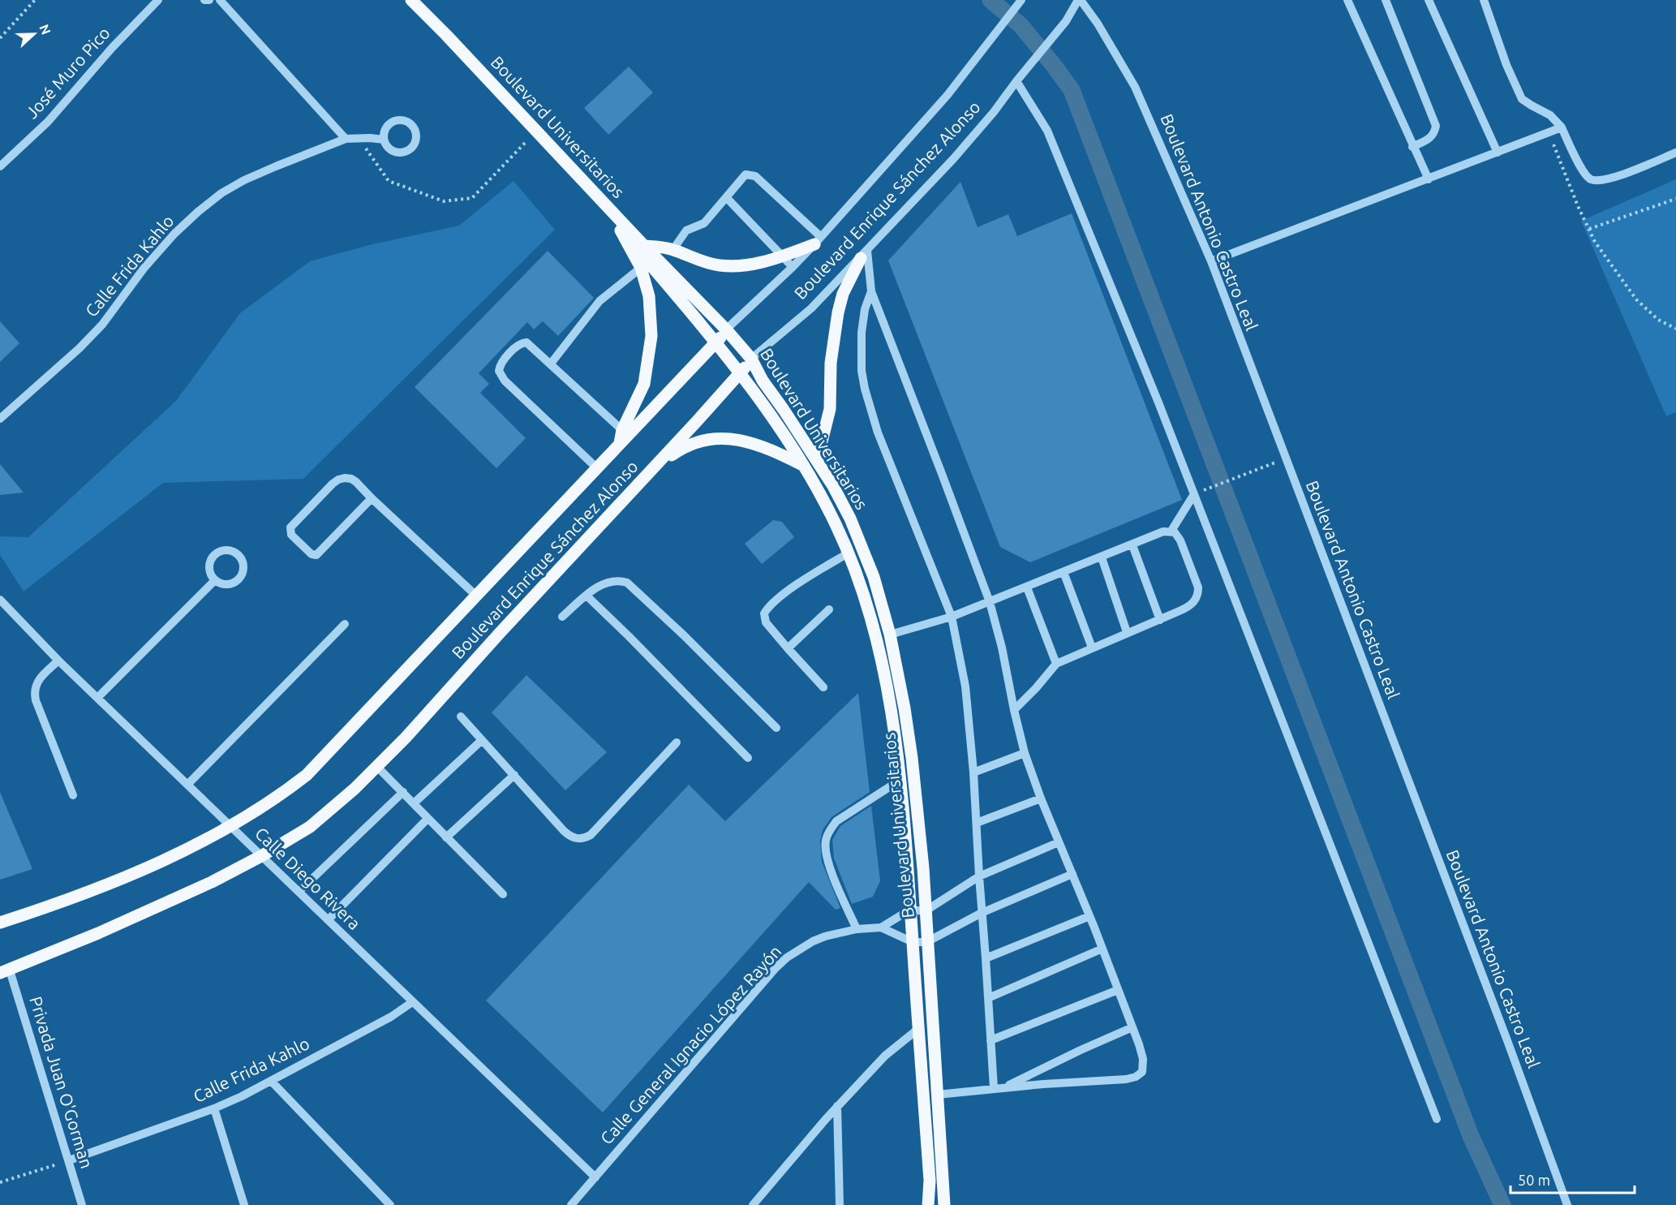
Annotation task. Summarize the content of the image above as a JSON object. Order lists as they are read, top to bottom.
{
  "streets": {
    "main road": ["Boulevard Universitarios", "Boulevard Enrique Sánchez Alonso"],
    "street": [
      "José Muro Pico",
      "Boulevard Antonio Castro Leal",
      "Calle Frida Kahlo",
      "Calle Diego Rivera",
      "Calle General Ignacio López Rayón",
      "Privada Juan O'Gorman"
    ]
  },
  "crossings": [
    ["Boulevard Universitarios", "Boulevard Enrique Sánchez Alonso"],
    ["Boulevard Enrique Sánchez Alonso", "Boulevard Antonio Castro Leal"],
    ["Boulevard Enrique Sánchez Alonso", "Calle Diego Rivera"],
    ["Boulevard Enrique Sánchez Alonso", "Privada Juan O'Gorman"],
    ["Calle Frida Kahlo", "Calle Diego Rivera"],
    ["Calle Frida Kahlo", "Privada Juan O'Gorman"],
    ["Calle Diego Rivera", "Calle General Ignacio López Rayón"]
  ],
  "scale_bar": "50 m",
  "north": "right"
}
